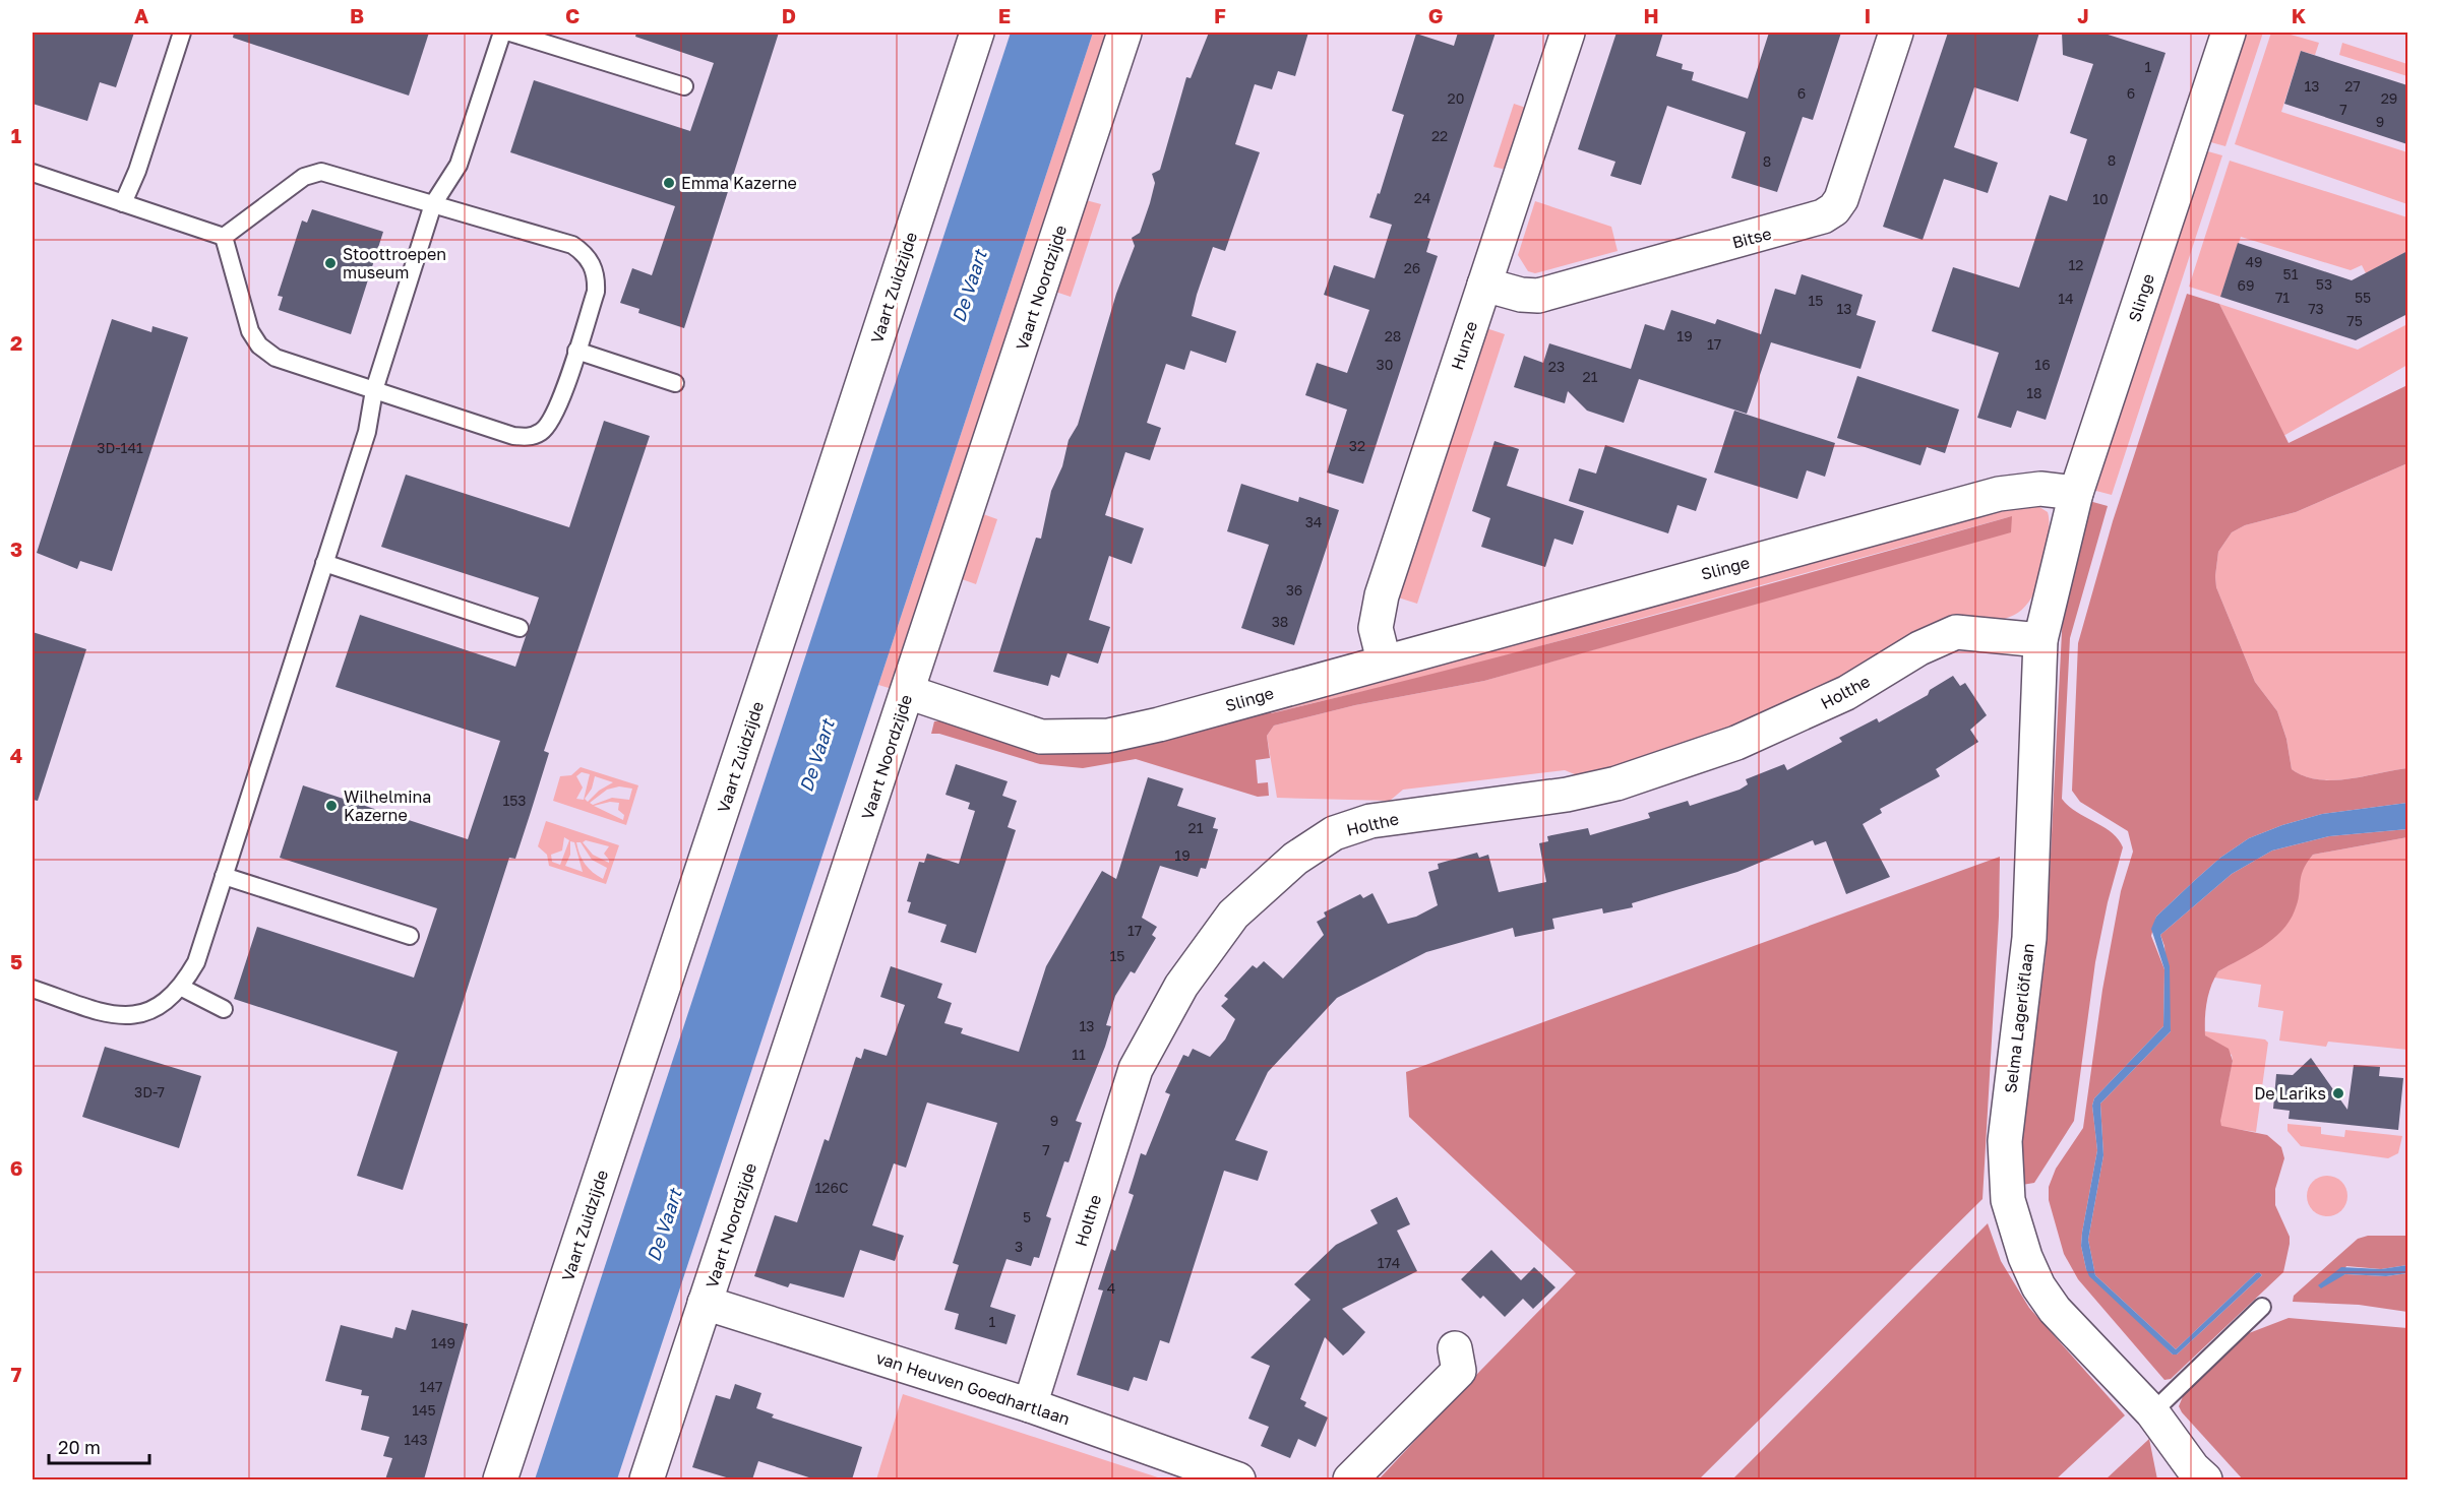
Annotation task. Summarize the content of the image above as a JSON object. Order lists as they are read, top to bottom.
{
  "streets": {
    "street": [
      "Bitse",
      "Vaart Zuidzijde",
      "Vaart Noordzijde",
      "Slinge",
      "Hunze",
      "Holthe",
      "Selma Lagerlöflaan",
      "van Heuven Goedhartlaan"
    ]
  },
  "crossings": [
    ["Bitse", "Hunze"],
    ["Vaart Noordzijde", "Slinge"],
    ["Vaart Noordzijde", "van Heuven Goedhartlaan"],
    ["Slinge", "Hunze"],
    ["Slinge", "Selma Lagerlöflaan"],
    ["Holthe", "Selma Lagerlöflaan"],
    ["Holthe", "van Heuven Goedhartlaan"]
  ],
  "water": ["De Vaart"],
  "places": [
    "Emma Kazerne",
    "Stoottroepen museum",
    "Wilhelmina Kazerne",
    "De Lariks"
  ],
  "house_numbers": [
    "1",
    "13",
    "27",
    "6",
    "6",
    "20",
    "29",
    "7",
    "9",
    "22",
    "8",
    "8",
    "24",
    "10",
    "49",
    "12",
    "26",
    "51",
    "53",
    "69",
    "71",
    "55",
    "14",
    "15",
    "13",
    "73",
    "75",
    "28",
    "19",
    "17",
    "30",
    "16",
    "23",
    "21",
    "18",
    "32",
    "3D-141",
    "34",
    "36",
    "38",
    "153",
    "21",
    "19",
    "17",
    "15",
    "13",
    "11",
    "3D-7",
    "9",
    "7",
    "126C",
    "5",
    "3",
    "174",
    "4",
    "1",
    "149",
    "147",
    "145",
    "143"
  ],
  "scale_bar": "20 m",
  "grid": {
    "columns": [
      "A",
      "B",
      "C",
      "D",
      "E",
      "F",
      "G",
      "H",
      "I",
      "J",
      "K"
    ],
    "rows": [
      "1",
      "2",
      "3",
      "4",
      "5",
      "6",
      "7"
    ]
  }
}
